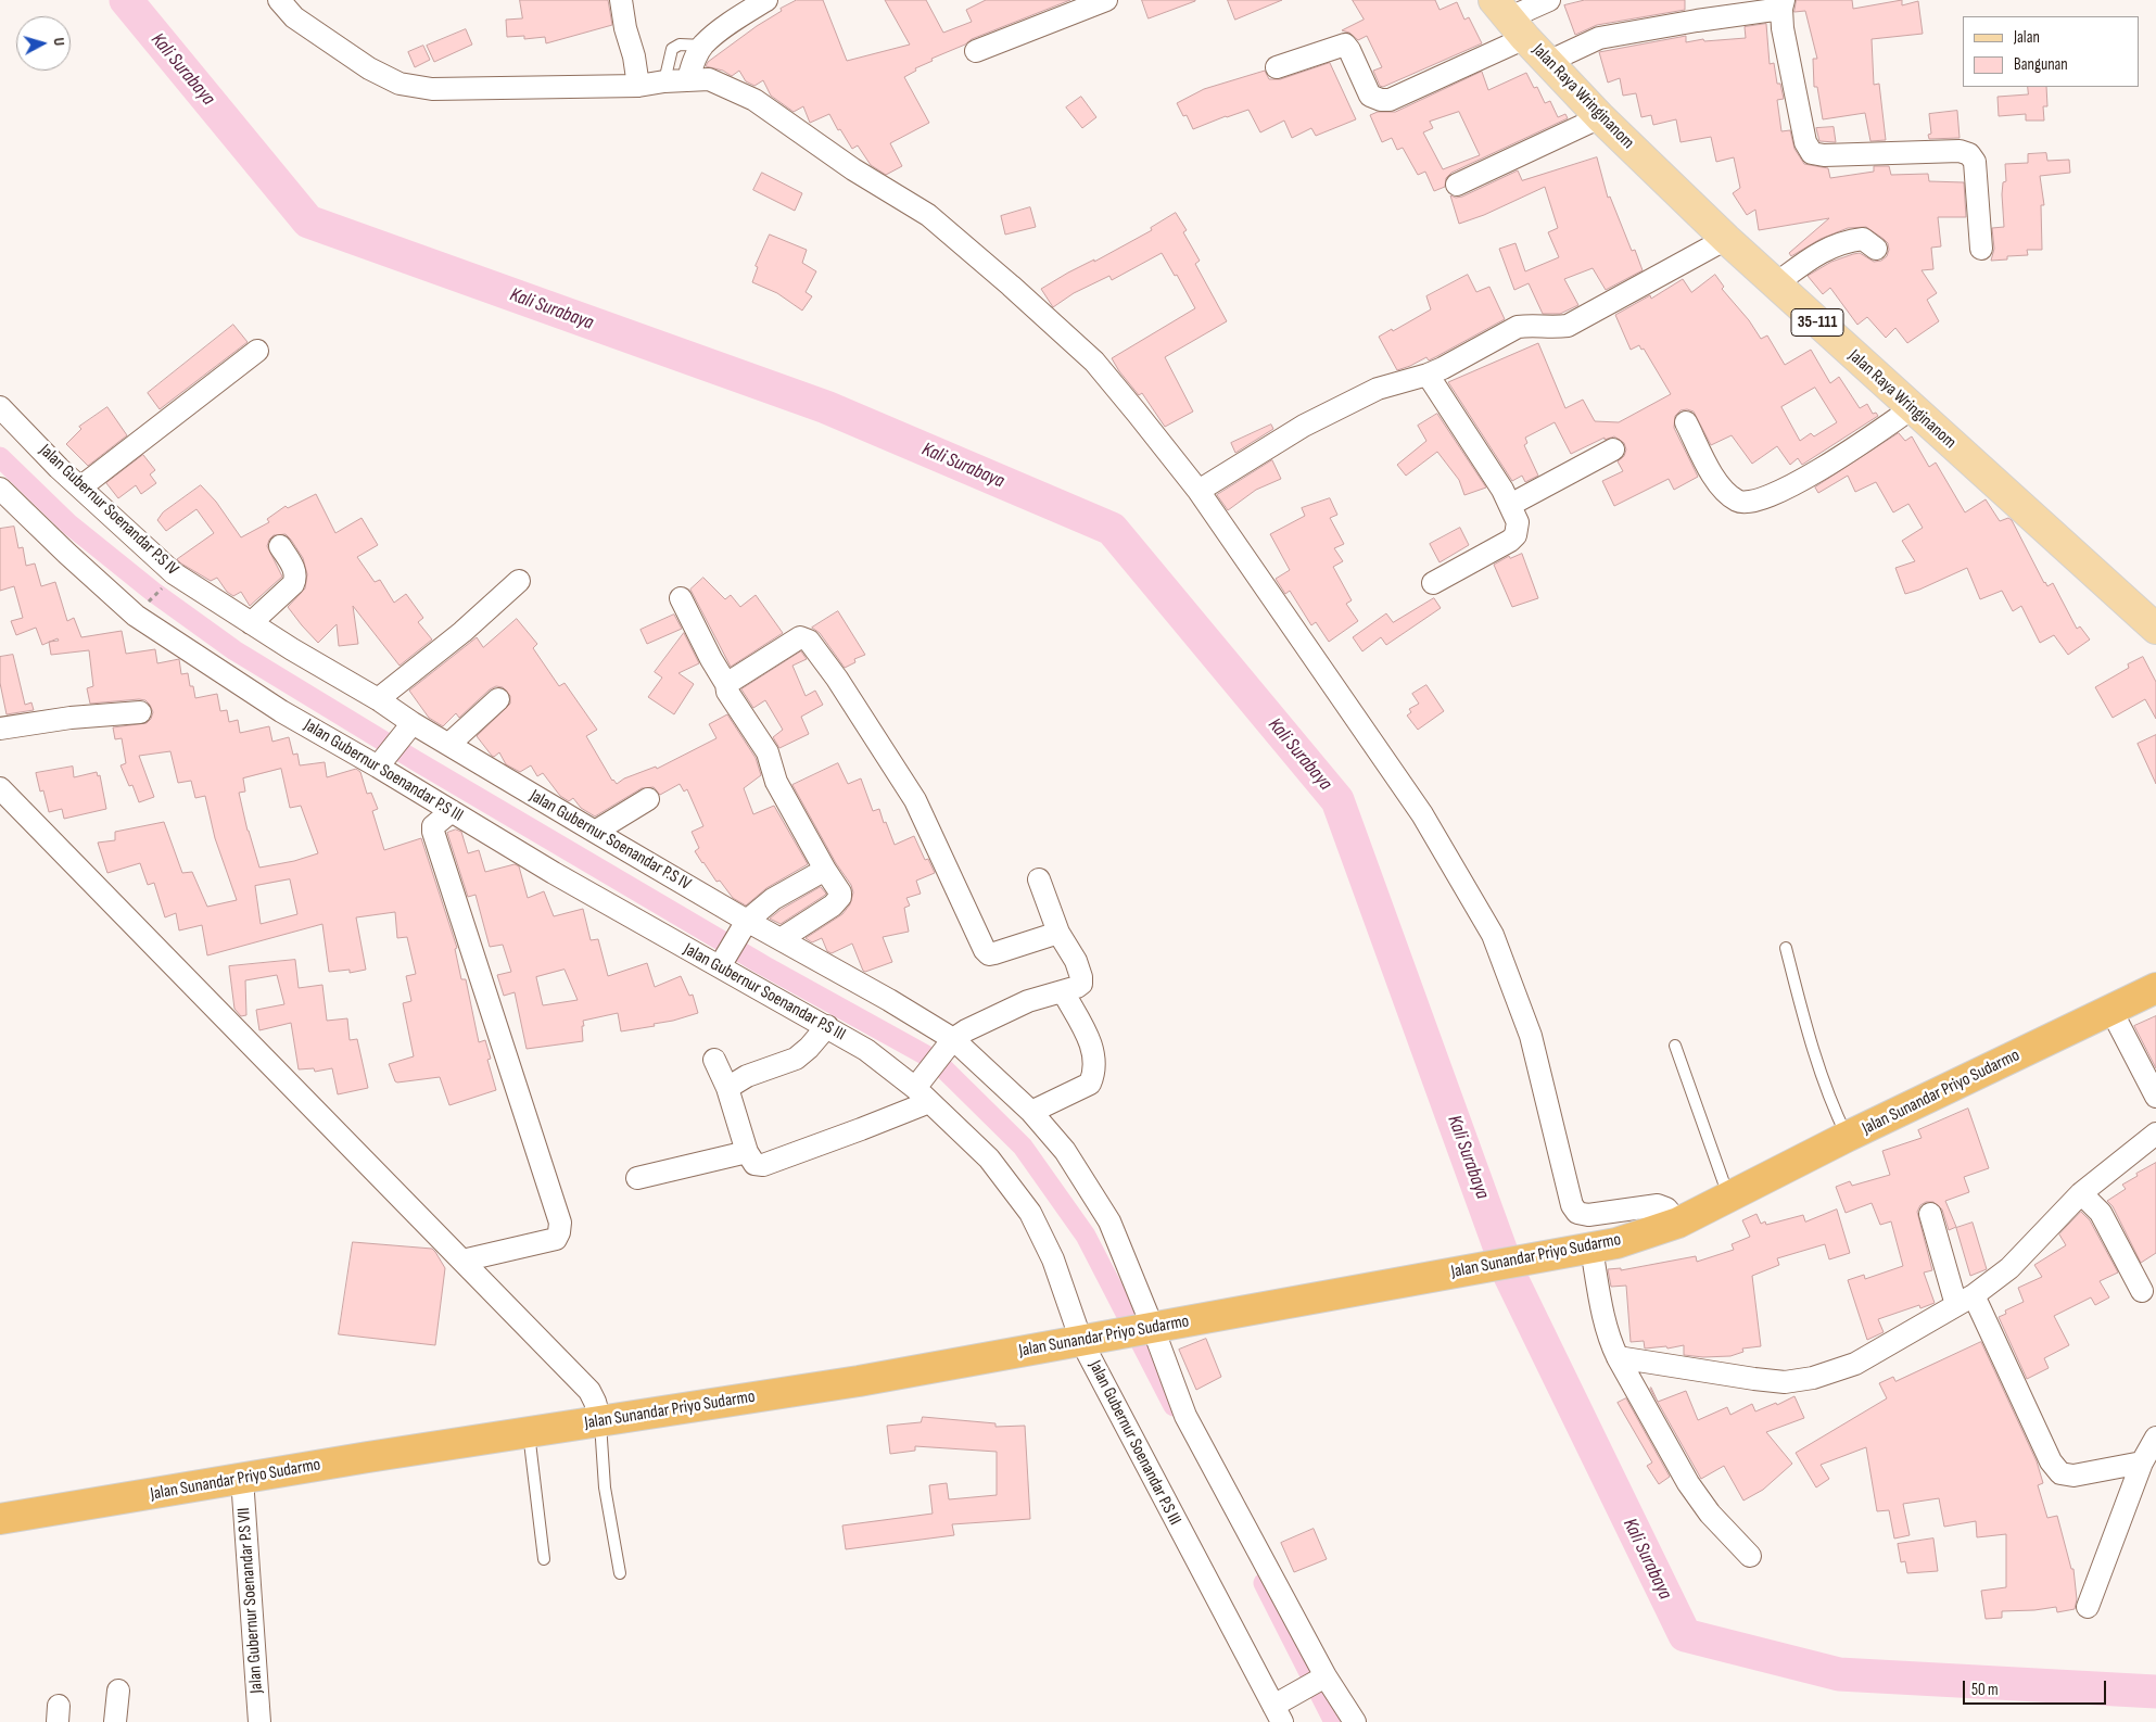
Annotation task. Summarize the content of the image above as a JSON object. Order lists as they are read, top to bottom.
{
  "streets": {
    "highway": ["Jalan Sunandar Priyo Sudarmo"],
    "main road": ["Jalan Raya Wringinanom", "35-111"],
    "street": ["Jalan Gubernur Soenandar P.S IV", "Jalan Gubernur Soenandar P.S III", "Jalan Gubernur Soenandar P.S VII"]
  },
  "crossings": [
    ["Jalan Gubernur Soenandar P.S IV", "Jalan Sunandar Priyo Sudarmo"],
    ["Jalan Gubernur Soenandar P.S III", "Jalan Sunandar Priyo Sudarmo"],
    ["Jalan Sunandar Priyo Sudarmo", "Jalan Gubernur Soenandar P.S VII"]
  ],
  "water": ["Kali Surabaya"],
  "legend": ["Jalan", "Bangunan"],
  "scale_bar": "50 m",
  "north": "right"
}
